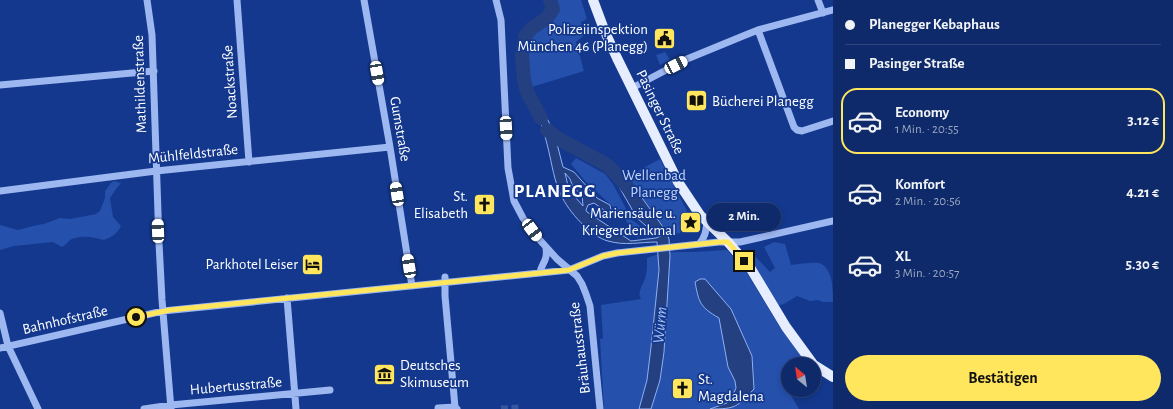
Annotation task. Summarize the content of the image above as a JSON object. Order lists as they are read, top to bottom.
{
  "streets": {
    "main road": ["Pasinger Straße"],
    "street": [
      "Noackstraße",
      "Mathildenstraße",
      "Gumstraße",
      "Mühlfeldstraße",
      "Bahnhofstraße",
      "Bräuhausstraße",
      "Hubertusstraße"
    ]
  },
  "crossings": [
    ["Noackstraße", "Mühlfeldstraße"],
    ["Mathildenstraße", "Mühlfeldstraße"],
    ["Mathildenstraße", "Bahnhofstraße"],
    ["Mathildenstraße", "Hubertusstraße"],
    ["Pasinger Straße", "Bahnhofstraße"],
    ["Gumstraße", "Mühlfeldstraße"],
    ["Gumstraße", "Bahnhofstraße"],
    ["Bahnhofstraße", "Bräuhausstraße"]
  ],
  "districts": ["PLANEGG"],
  "water": ["Würm"],
  "parks": ["Wellenbad Planegg"],
  "places": {
    "public building": ["Polizeiinspektion München 46 (Planegg)"],
    "library": ["Bücherei Planegg"],
    "church": ["St. Elisabeth", "St. Magdalena"],
    "place": ["Mariensäule u. Kriegerdenkmal"],
    "hotel": ["Parkhotel Leiser"],
    "museum": ["Deutsches Skimuseum"]
  },
  "north": "top left",
  "page": {
    "banner": ["Planegger Kebaphaus", "Pasinger Straße"],
    "list": [
      {
        "name": "Economy",
        "note": "1 Min. · 20:55",
        "value": "3.12 €"
      },
      {
        "name": "Komfort",
        "note": "2 Min. · 20:56",
        "value": "4.21 €"
      },
      {
        "name": "XL",
        "note": "3 Min. · 20:57",
        "value": "5.30 €"
      }
    ],
    "bubble": "2 Min.",
    "buttons": "Bestätigen"
  }
}
